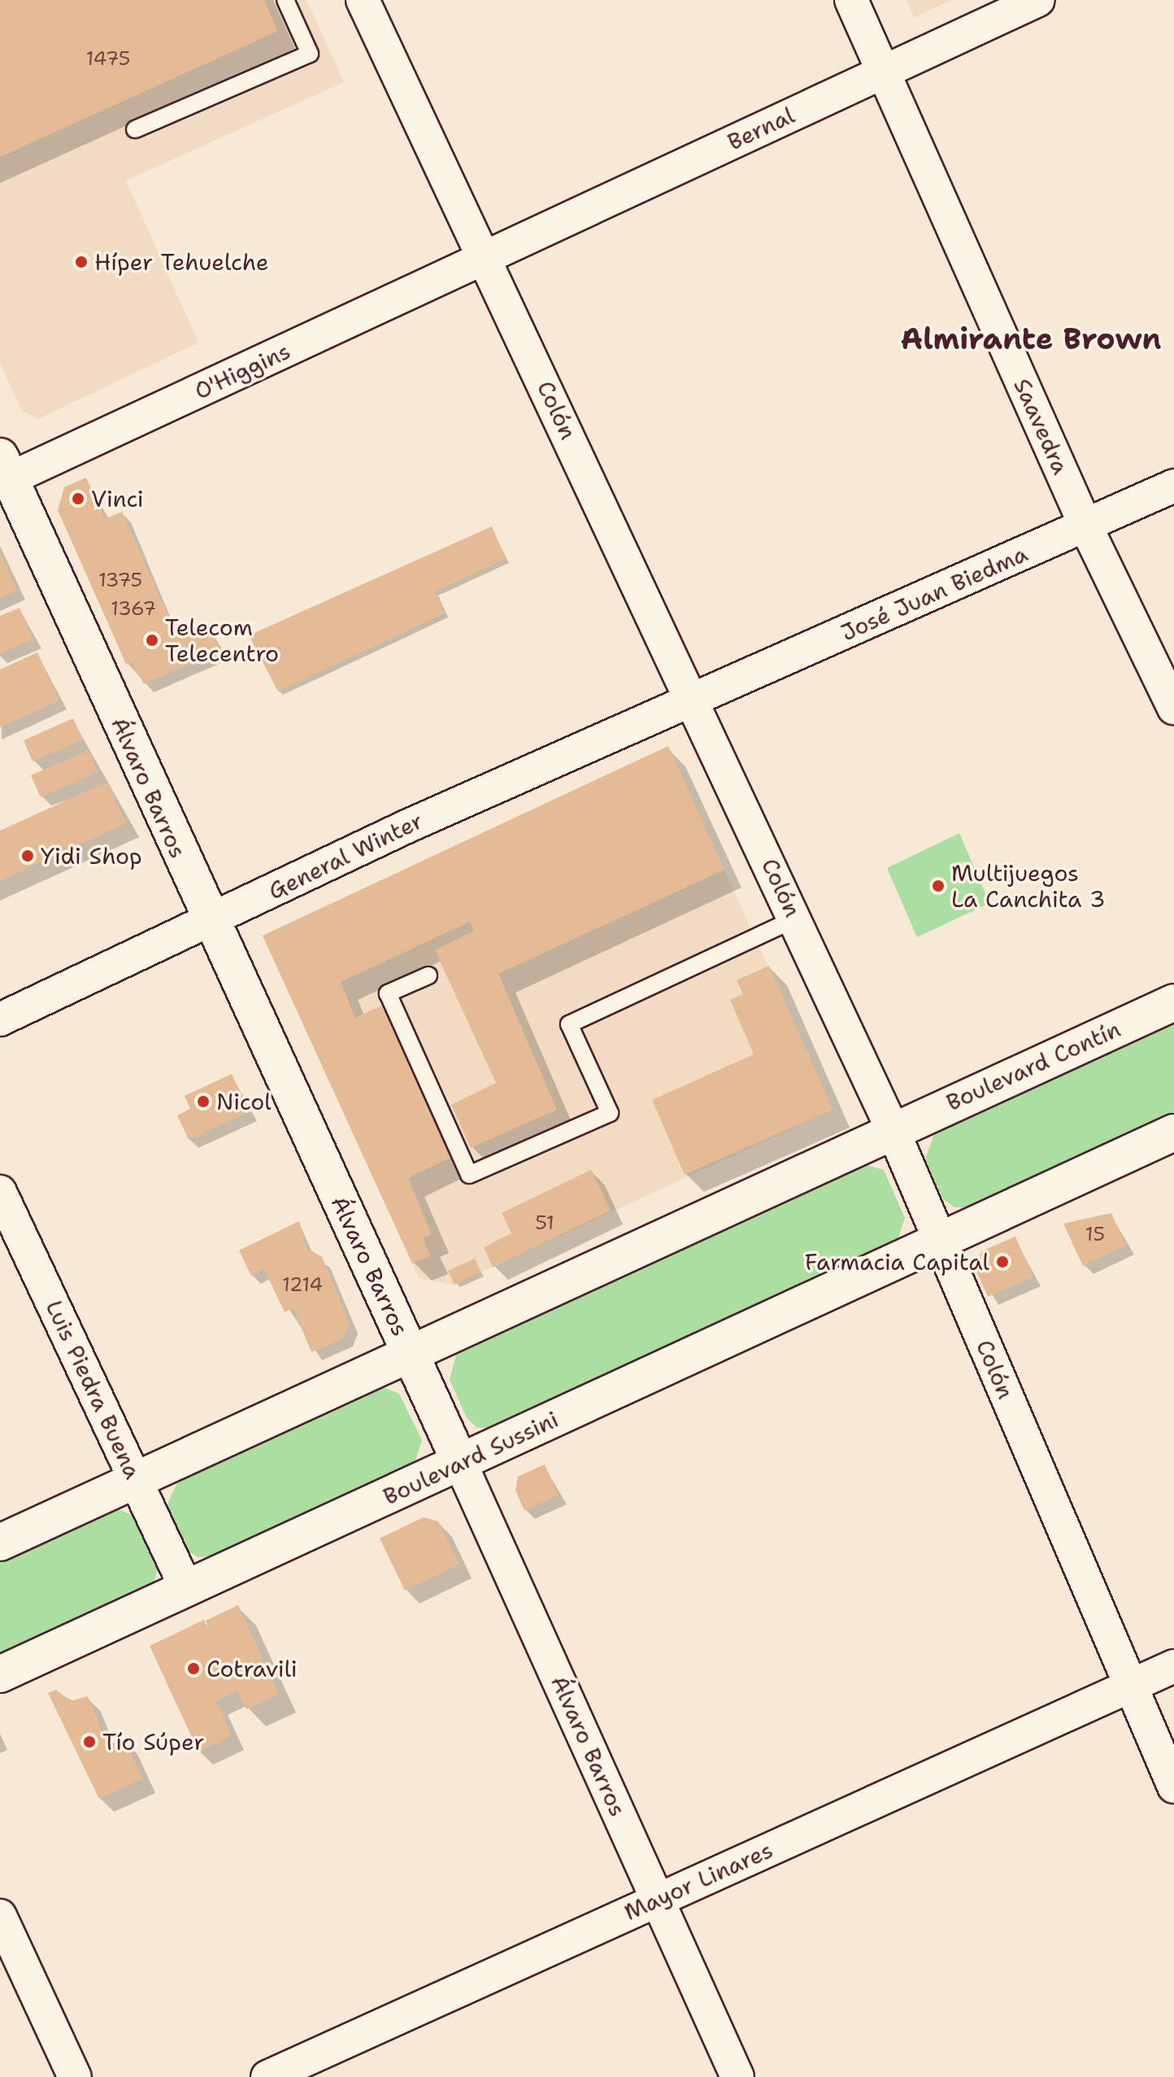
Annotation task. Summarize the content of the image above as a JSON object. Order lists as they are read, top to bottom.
{
  "streets": {
    "main road": ["Álvaro Barros", "Boulevard Contín", "Boulevard Sussini"],
    "street": [
      "Bernal",
      "O'Higgins",
      "Colón",
      "Saavedra",
      "José Juan Biedma",
      "General Winter",
      "Luis Piedra Buena",
      "Mayor Linares"
    ]
  },
  "crossings": [
    ["Bernal", "O'Higgins"],
    ["Bernal", "Colón"],
    ["Bernal", "Saavedra"],
    ["O'Higgins", "Colón"],
    ["O'Higgins", "Álvaro Barros"],
    ["Colón", "José Juan Biedma"],
    ["Colón", "General Winter"],
    ["Colón", "Boulevard Contín"],
    ["Colón", "Boulevard Sussini"],
    ["Colón", "Mayor Linares"],
    ["Saavedra", "José Juan Biedma"],
    ["José Juan Biedma", "General Winter"],
    ["Álvaro Barros", "General Winter"],
    ["Álvaro Barros", "Boulevard Sussini"],
    ["Álvaro Barros", "Mayor Linares"],
    ["Luis Piedra Buena", "Boulevard Sussini"]
  ],
  "districts": ["Almirante Brown"],
  "places": [
    "Híper Tehuelche",
    "Vinci",
    "Telecom Telecentro",
    "Yidi Shop",
    "Multijuegos La Canchita 3",
    "Nicol",
    "Farmacia Capital",
    "Cotravili",
    "Tío Súper"
  ],
  "house_numbers": [
    "1475",
    "1375",
    "1367",
    "51",
    "15",
    "1214"
  ]
}
